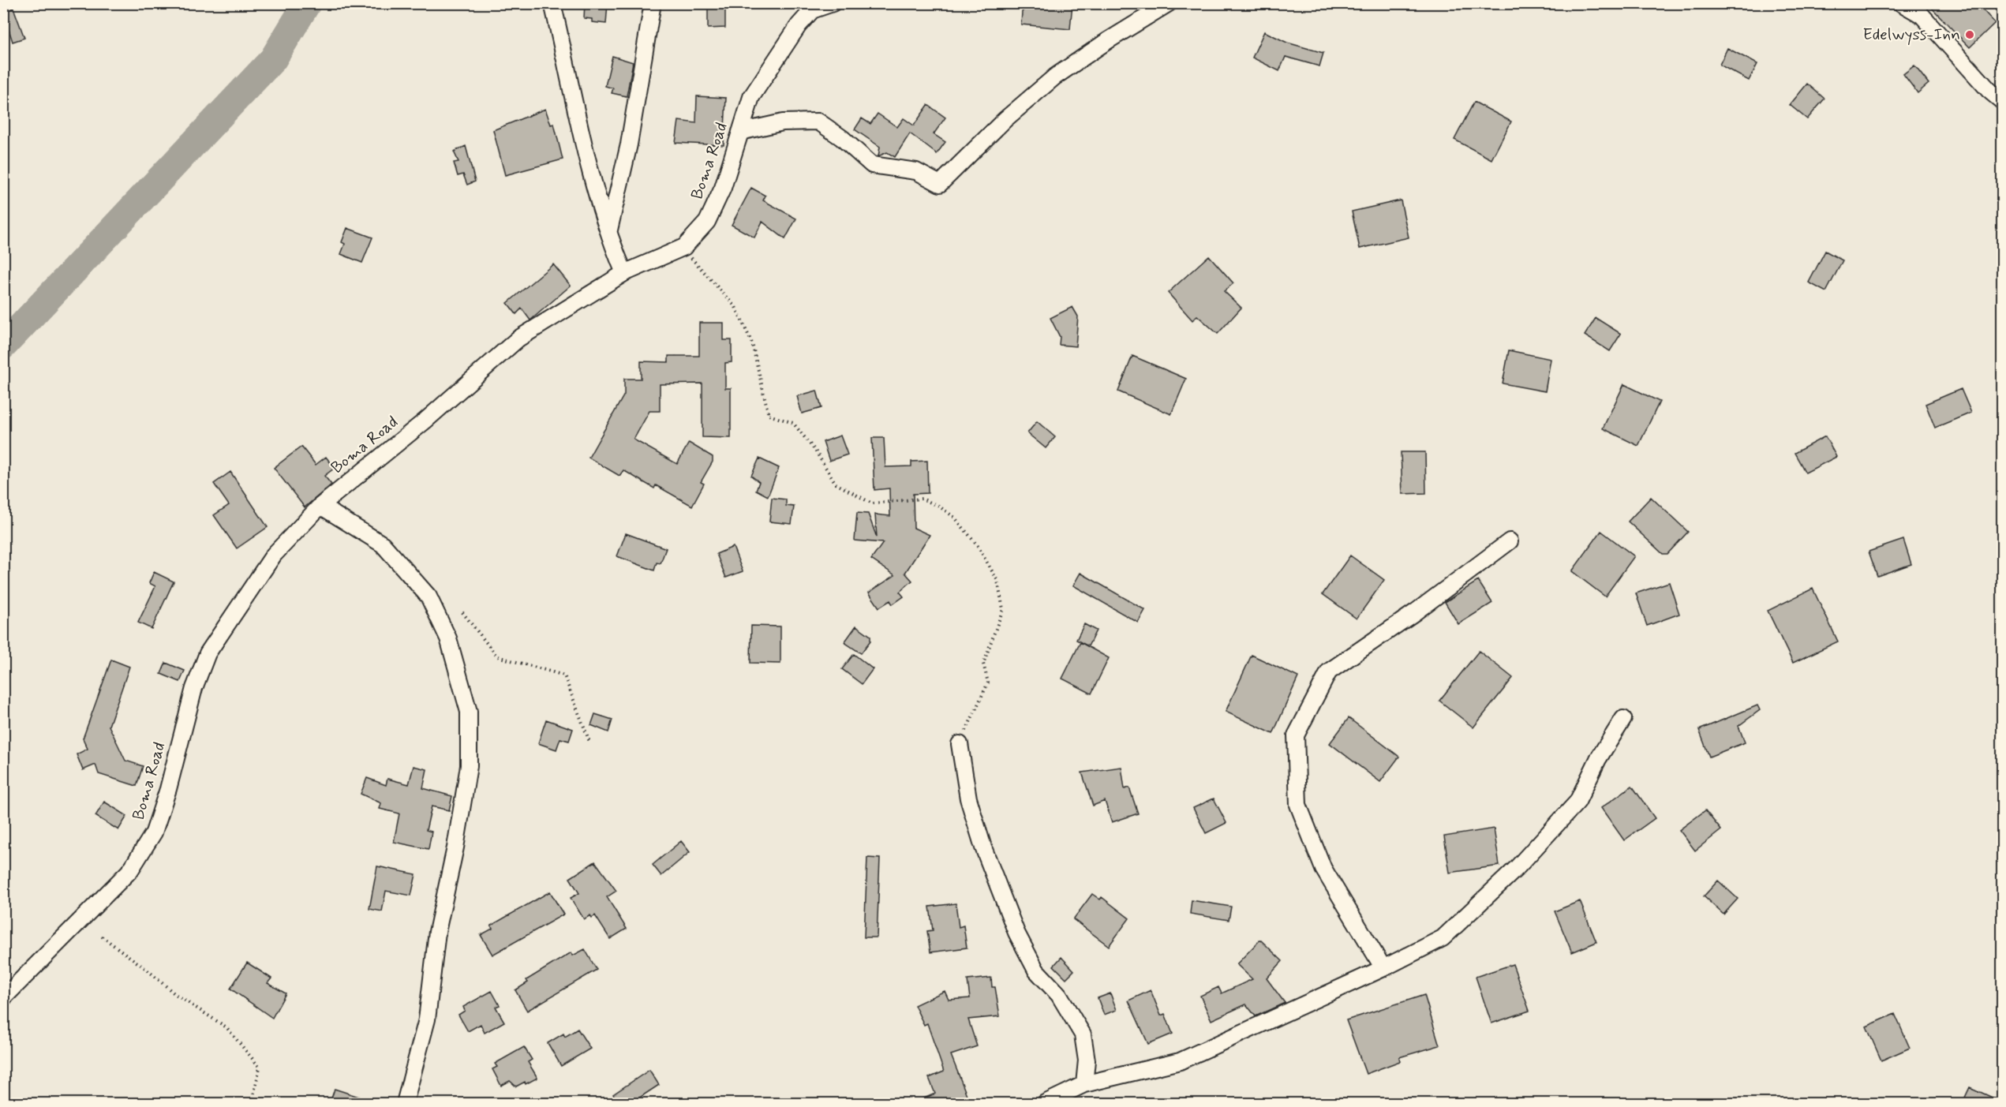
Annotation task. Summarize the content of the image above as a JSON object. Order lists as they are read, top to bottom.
{
  "streets": {
    "street": ["Boma Road"]
  },
  "places": ["Edelwyss-Inn"]
}
